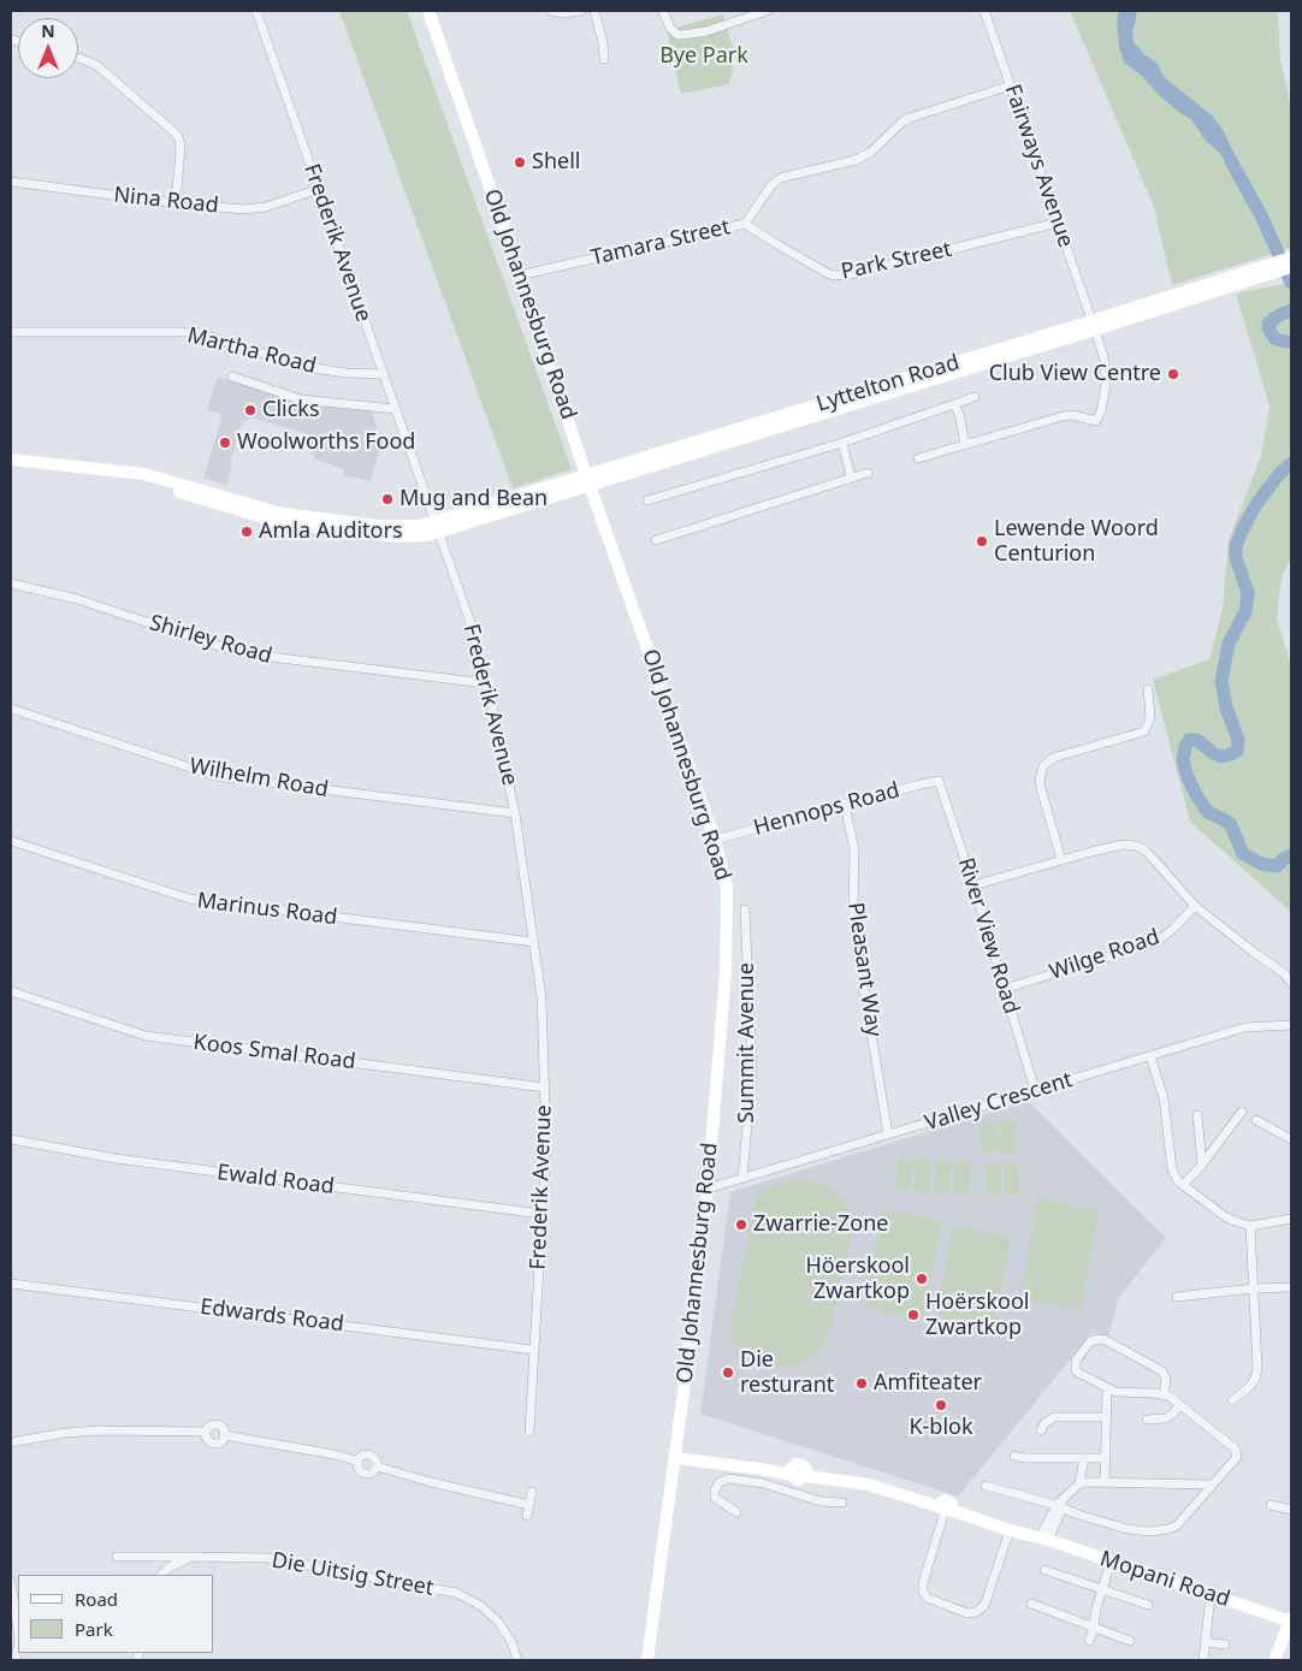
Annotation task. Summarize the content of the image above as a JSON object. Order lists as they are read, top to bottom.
{
  "streets": {
    "main road": ["Old Johannesburg Road", "Lyttelton Road", "Mopani Road"],
    "street": [
      "Fairways Avenue",
      "Nina Road",
      "Frederik Avenue",
      "Tamara Street",
      "Park Street",
      "Martha Road",
      "Shirley Road",
      "Wilhelm Road",
      "Hennops Road",
      "Marinus Road",
      "River View Road",
      "Wilge Road",
      "Pleasant Way",
      "Summit Avenue",
      "Koos Smal Road",
      "Valley Crescent",
      "Ewald Road",
      "Edwards Road",
      "Die Uitsig Street"
    ]
  },
  "crossings": [
    ["Fairways Avenue", "Tamara Street"],
    ["Fairways Avenue", "Park Street"],
    ["Fairways Avenue", "Lyttelton Road"],
    ["Nina Road", "Frederik Avenue"],
    ["Frederik Avenue", "Martha Road"],
    ["Frederik Avenue", "Lyttelton Road"],
    ["Frederik Avenue", "Shirley Road"],
    ["Frederik Avenue", "Wilhelm Road"],
    ["Frederik Avenue", "Marinus Road"],
    ["Frederik Avenue", "Koos Smal Road"],
    ["Frederik Avenue", "Ewald Road"],
    ["Frederik Avenue", "Edwards Road"],
    ["Tamara Street", "Park Street"],
    ["Tamara Street", "Old Johannesburg Road"],
    ["Old Johannesburg Road", "Lyttelton Road"],
    ["Old Johannesburg Road", "Hennops Road"],
    ["Old Johannesburg Road", "Valley Crescent"],
    ["Old Johannesburg Road", "Mopani Road"],
    ["Hennops Road", "River View Road"],
    ["Hennops Road", "Pleasant Way"],
    ["River View Road", "Wilge Road"],
    ["River View Road", "Valley Crescent"],
    ["Pleasant Way", "Valley Crescent"],
    ["Summit Avenue", "Valley Crescent"]
  ],
  "parks": ["Bye Park"],
  "places": [
    "Shell",
    "Club View Centre",
    "Clicks",
    "Woolworths Food",
    "Mug and Bean",
    "Amla Auditors",
    "Lewende Woord Centurion",
    "Zwarrie-Zone",
    "Höerskool Zwartkop",
    "Hoërskool Zwartkop",
    "Die resturant",
    "Amfiteater",
    "K-blok"
  ],
  "legend": ["Road", "Park"],
  "north": "top"
}
